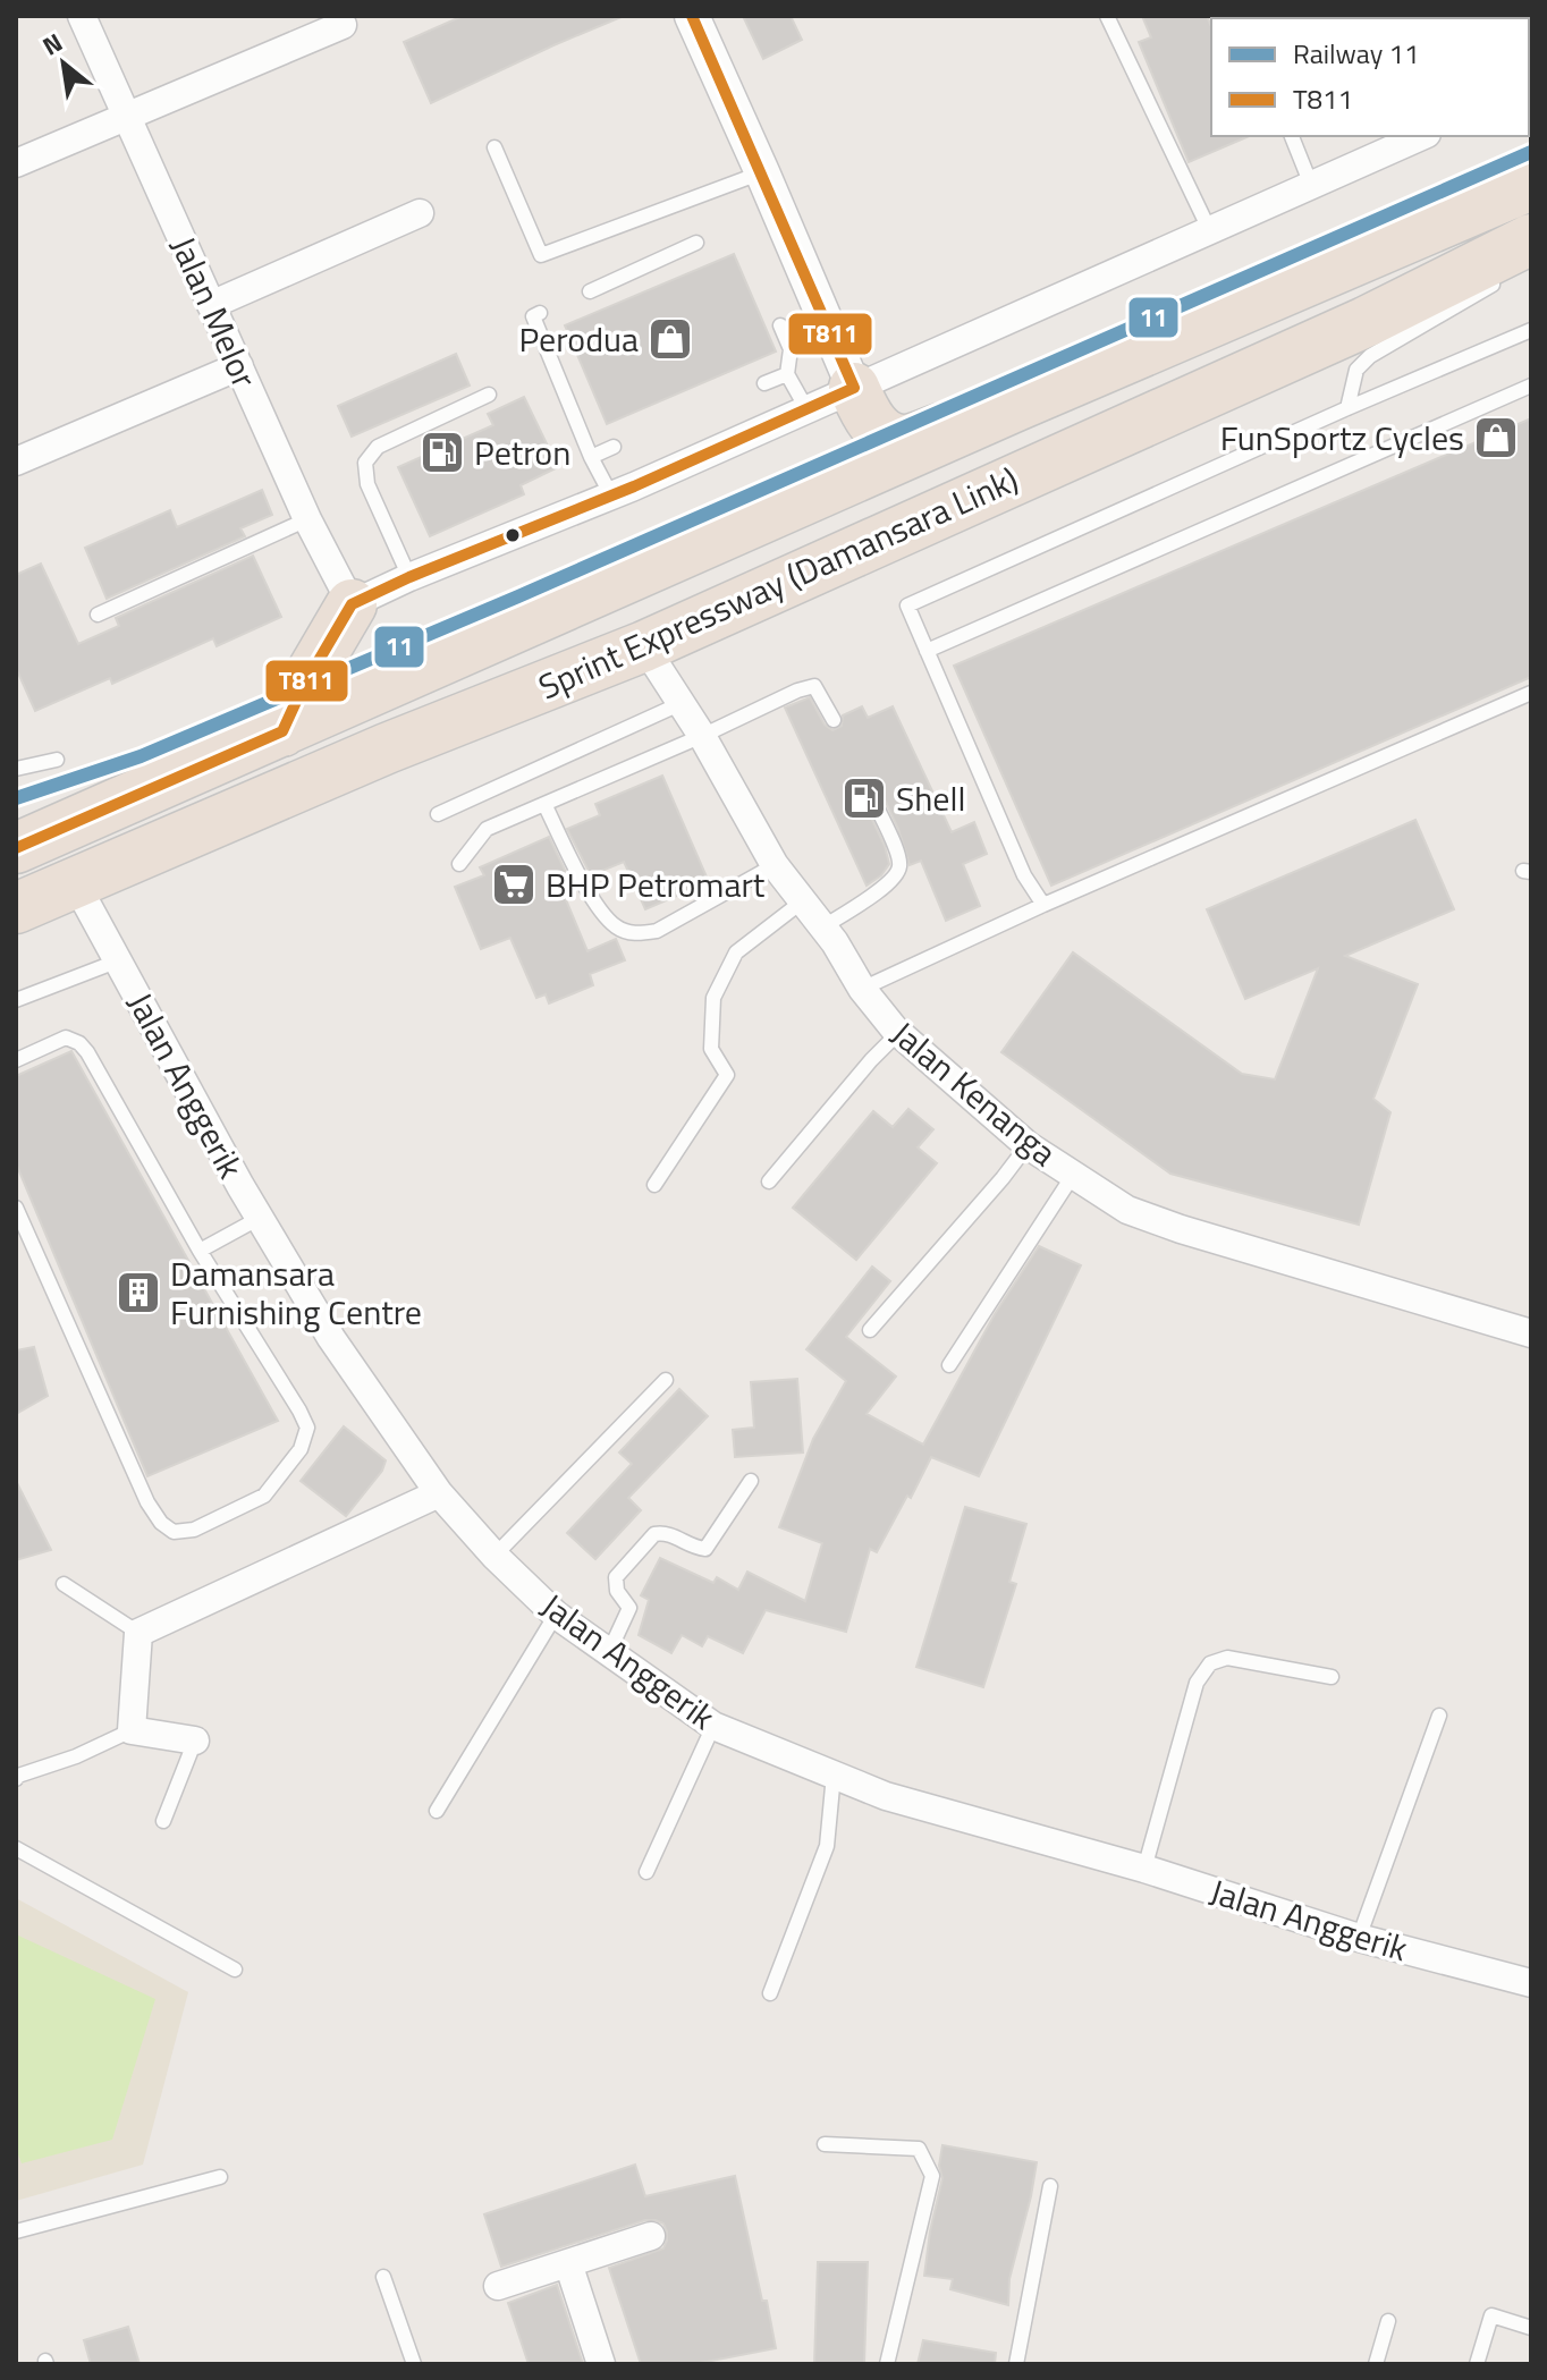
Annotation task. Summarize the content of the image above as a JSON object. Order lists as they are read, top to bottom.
{
  "streets": {
    "highway": ["Sprint Expressway (Damansara Link)"],
    "street": ["Jalan Melor", "Jalan Anggerik", "Jalan Kenanga"]
  },
  "crossings": [
    ["Sprint Expressway (Damansara Link)", "Jalan Anggerik"],
    ["Sprint Expressway (Damansara Link)", "Jalan Kenanga"]
  ],
  "places": {
    "shop": ["Perodua", "FunSportz Cycles"],
    "fuel station": ["Petron", "Shell"],
    "supermarket": ["BHP Petromart"],
    "building": ["Damansara Furnishing Centre"]
  },
  "lines": ["transit line T811", "rail line 11"],
  "legend": ["Railway 11", "T811"],
  "north": "top left"
}
